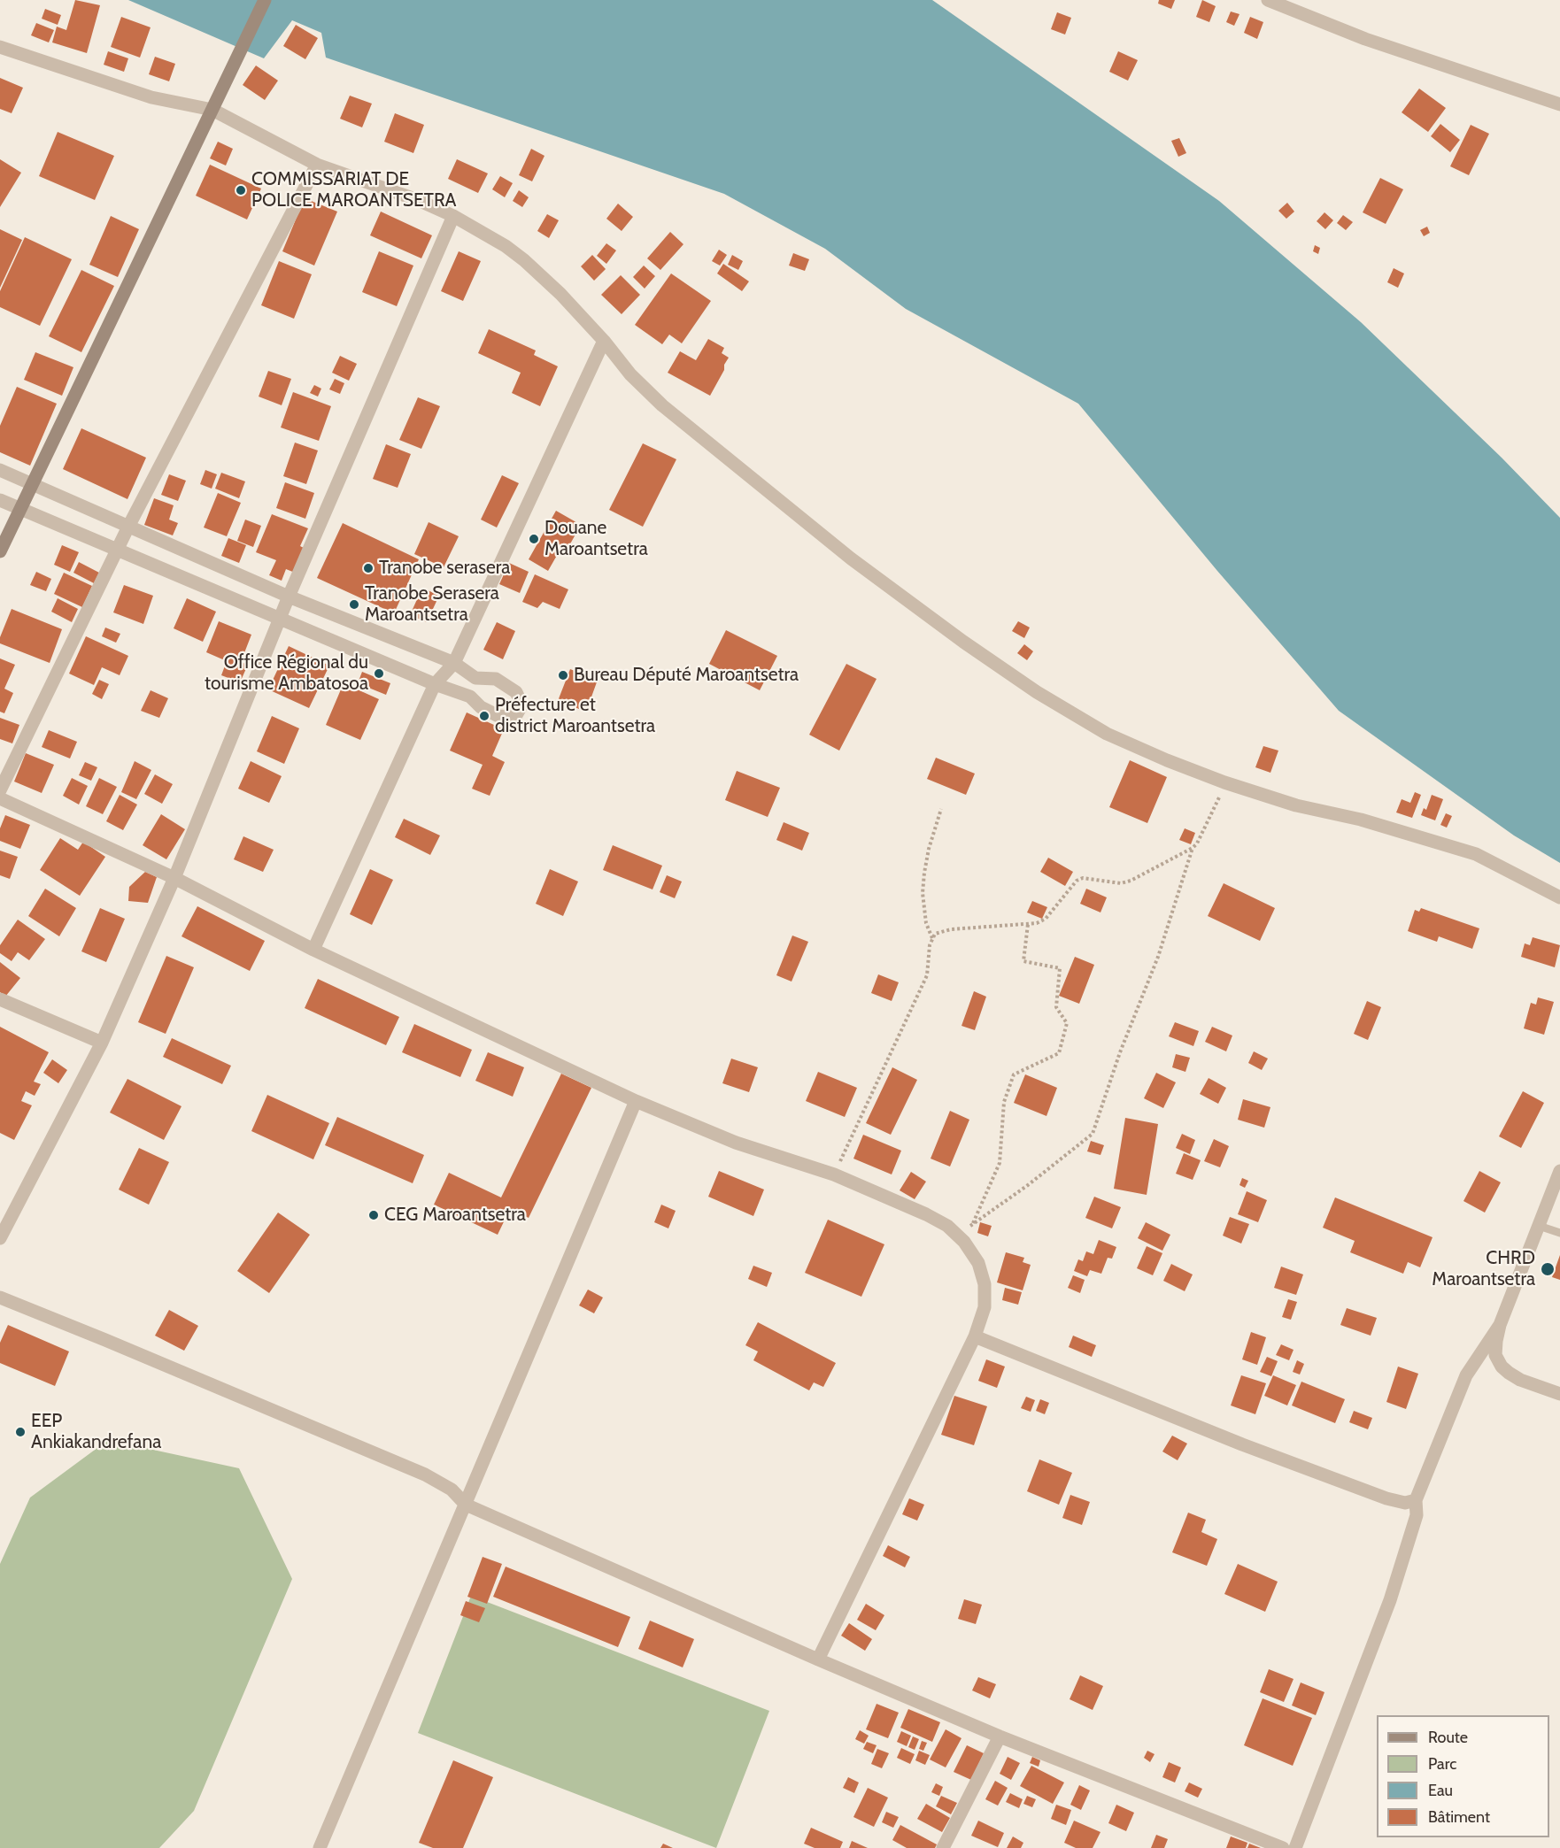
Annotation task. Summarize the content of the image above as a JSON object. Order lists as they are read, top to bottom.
{
  "places": [
    "COMMISSARIAT DE POLICE MAROANTSETRA",
    "Douane Maroantsetra",
    "Tranobe serasera",
    "Tranobe Serasera Maroantsetra",
    "Office Régional du tourisme Ambatosoa",
    "Bureau Député Maroantsetra",
    "Préfecture et district Maroantsetra",
    "CEG Maroantsetra",
    "CHRD Maroantsetra",
    "EEP Ankiakandrefana"
  ],
  "legend": [
    "Route",
    "Parc",
    "Eau",
    "Bâtiment"
  ]
}
